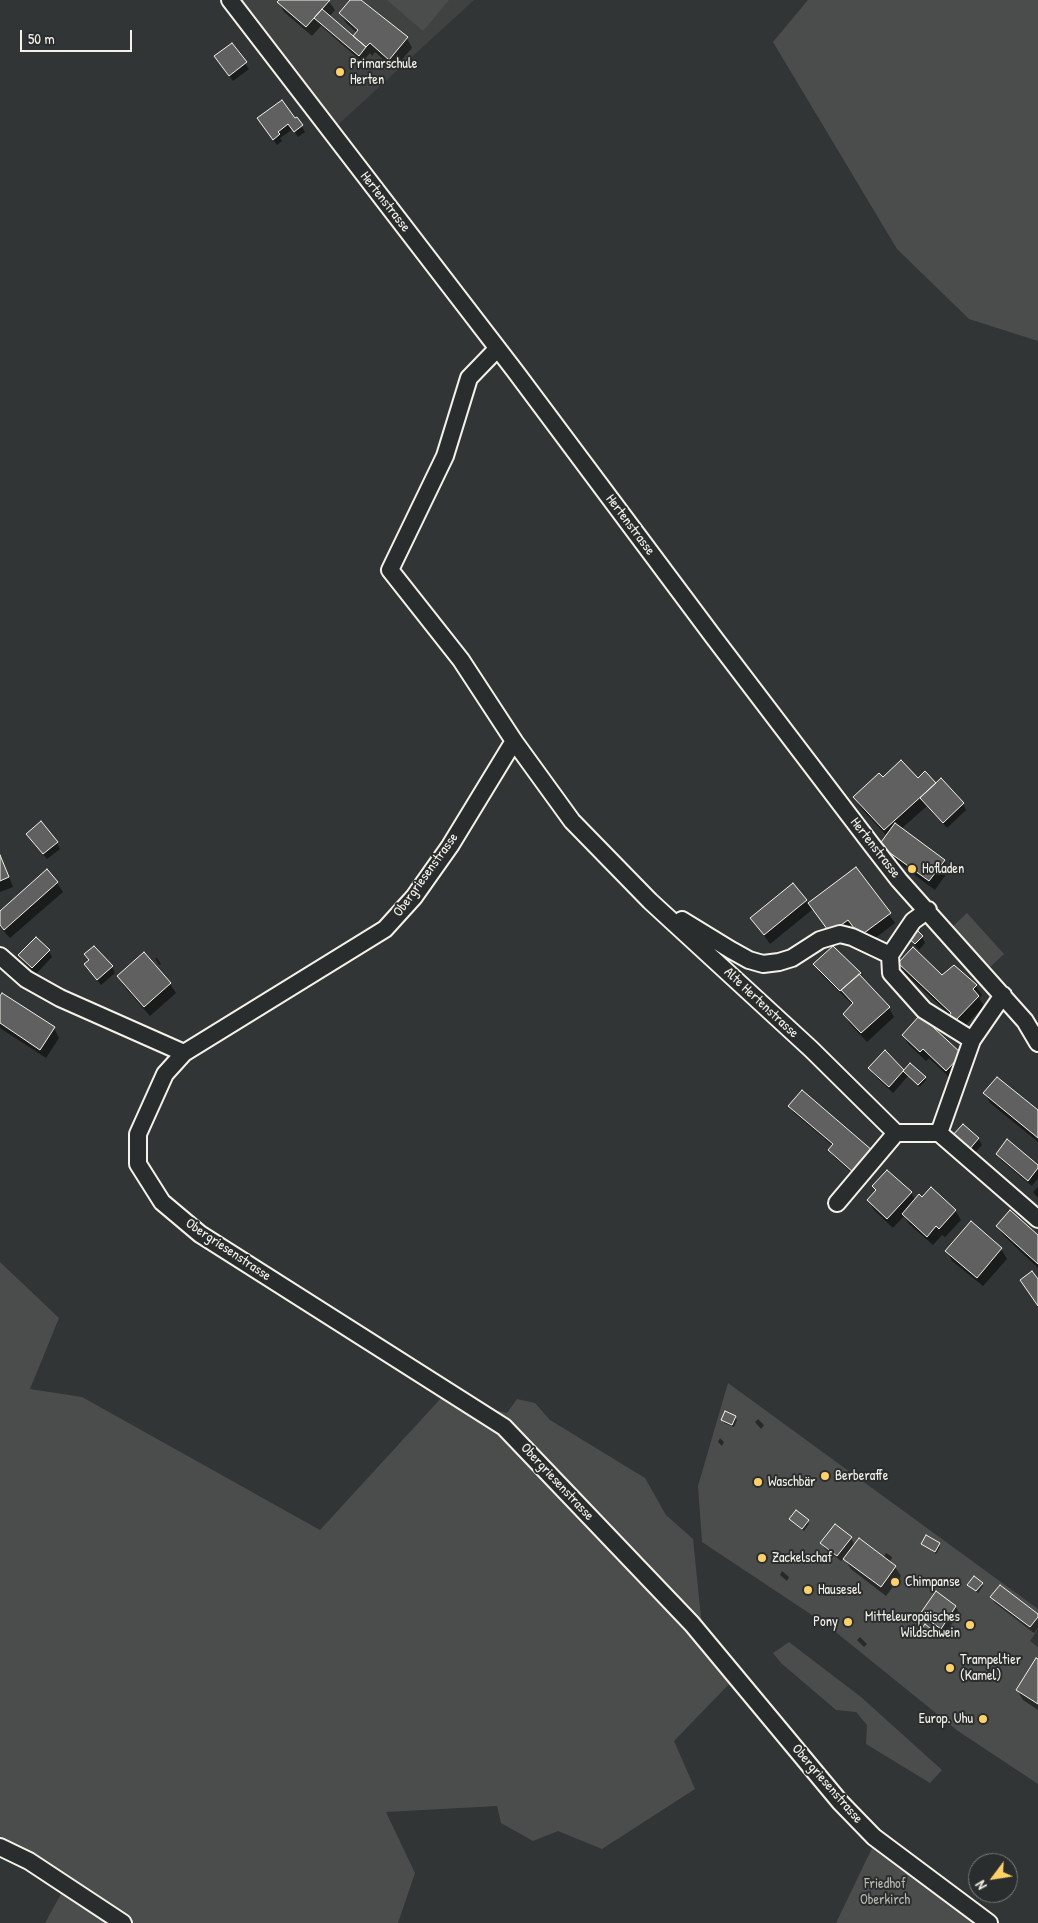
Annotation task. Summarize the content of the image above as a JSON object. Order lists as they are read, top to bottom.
{
  "streets": {
    "street": ["Hertenstrasse", "Obergriesenstrasse", "Alte Hertenstrasse"]
  },
  "crossings": [
    ["Obergriesenstrasse", "Alte Hertenstrasse"]
  ],
  "parks": ["Friedhof Oberkirch"],
  "places": [
    "Primarschule Herten",
    "Hofladen",
    "Berberaffe",
    "Waschbär",
    "Zackelschaf",
    "Chimpanse",
    "Hausesel",
    "Pony",
    "Mitteleuropäisches Wildschwein",
    "Trampeltier (Kamel)",
    "Europ. Uhu"
  ],
  "scale_bar": "50 m",
  "north": "bottom left"
}
